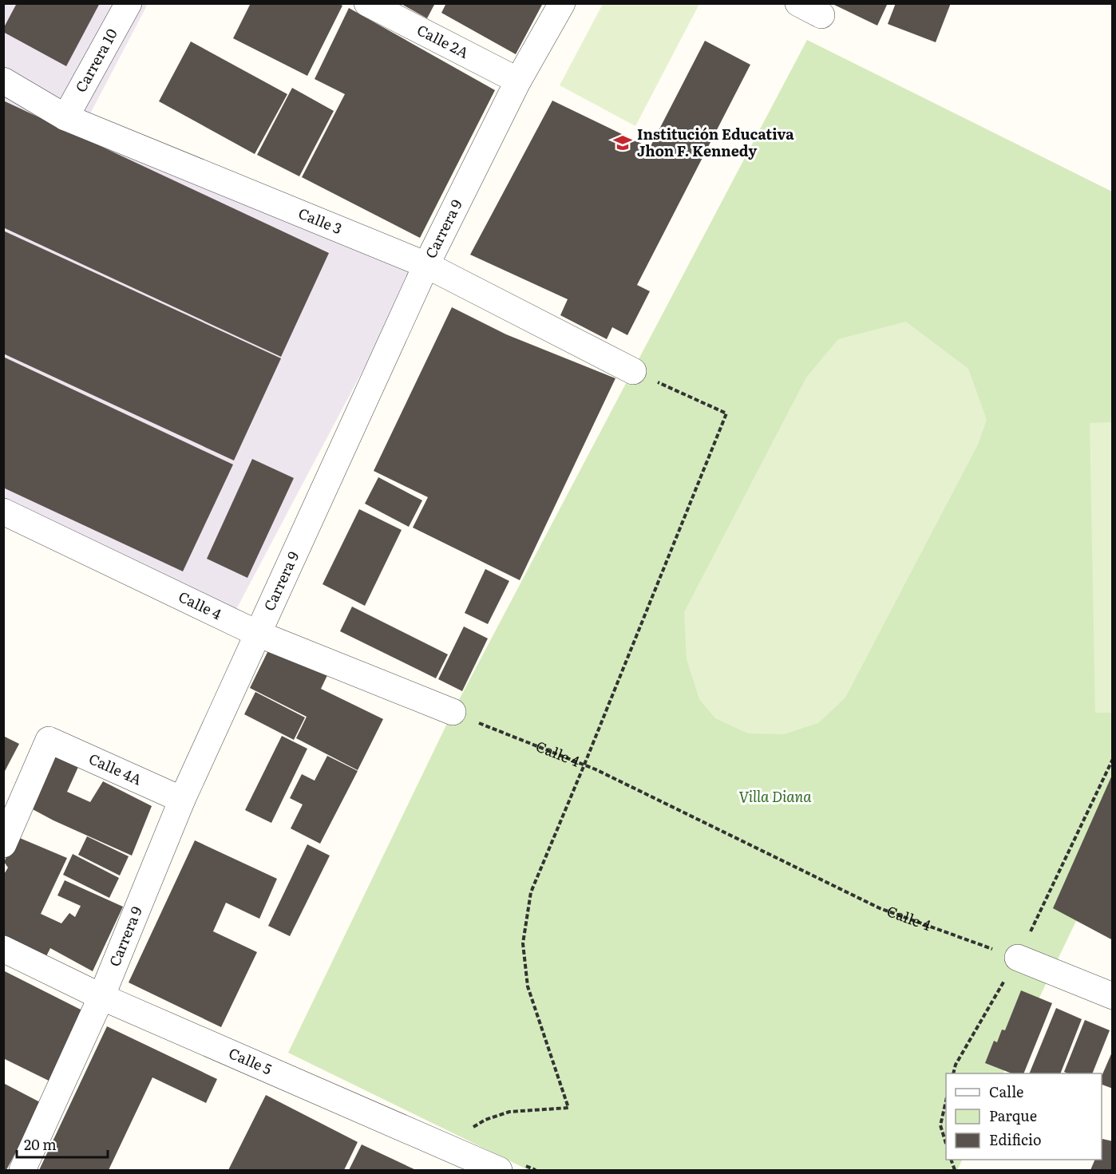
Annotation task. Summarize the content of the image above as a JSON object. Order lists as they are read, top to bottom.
{
  "streets": {
    "street": [
      "Calle 2A",
      "Carrera 10",
      "Calle 3",
      "Carrera 9",
      "Calle 4",
      "Calle 4A",
      "Calle 5"
    ]
  },
  "crossings": [
    ["Calle 2A", "Carrera 9"],
    ["Carrera 10", "Calle 3"],
    ["Calle 3", "Carrera 9"],
    ["Carrera 9", "Calle 4"],
    ["Carrera 9", "Calle 4A"],
    ["Carrera 9", "Calle 5"]
  ],
  "parks": ["Villa Diana"],
  "places": {
    "school or university": ["Institución Educativa Jhon F. Kennedy"]
  },
  "legend": ["Calle", "Parque", "Edificio"],
  "scale_bar": "20 m"
}
